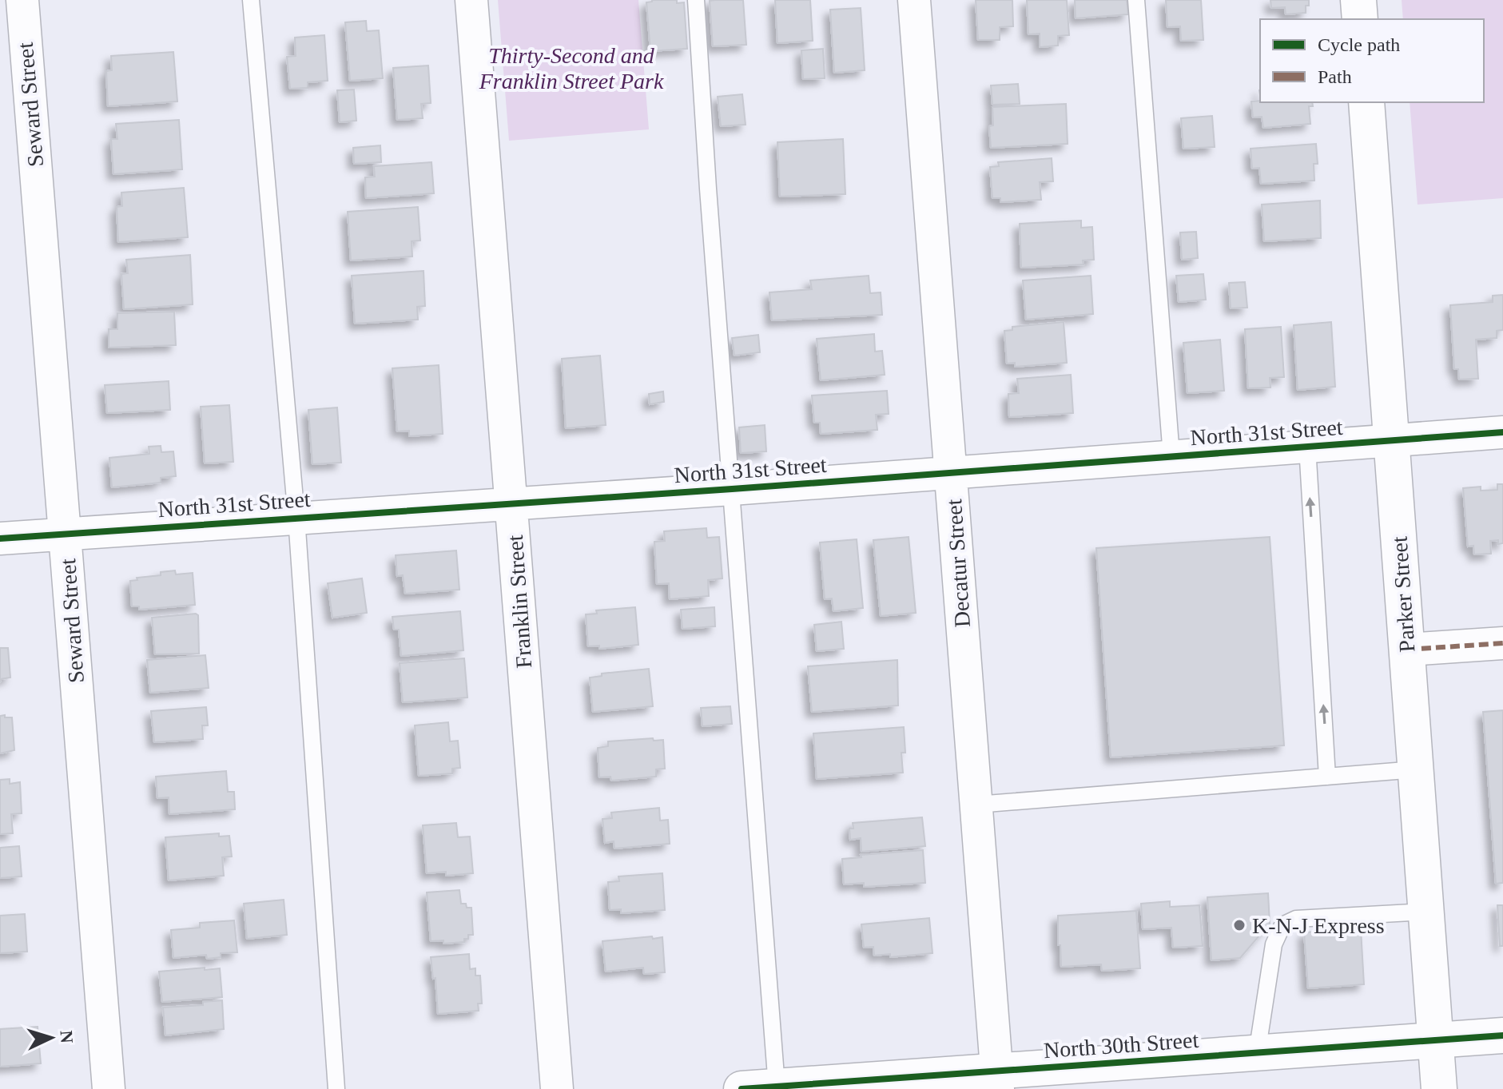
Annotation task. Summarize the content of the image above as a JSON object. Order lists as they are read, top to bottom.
{
  "streets": {
    "street": [
      "Seward Street",
      "North 31st Street",
      "Decatur Street",
      "Parker Street",
      "Franklin Street",
      "North 30th Street"
    ]
  },
  "crossings": [
    ["Seward Street", "North 31st Street"],
    ["North 31st Street", "Decatur Street"],
    ["North 31st Street", "Parker Street"],
    ["North 31st Street", "Franklin Street"],
    ["Decatur Street", "North 30th Street"],
    ["Parker Street", "North 30th Street"]
  ],
  "parks": ["Thirty-Second and Franklin Street Park"],
  "places": ["K-N-J Express"],
  "legend": ["Cycle path", "Path"],
  "north": "right"
}
